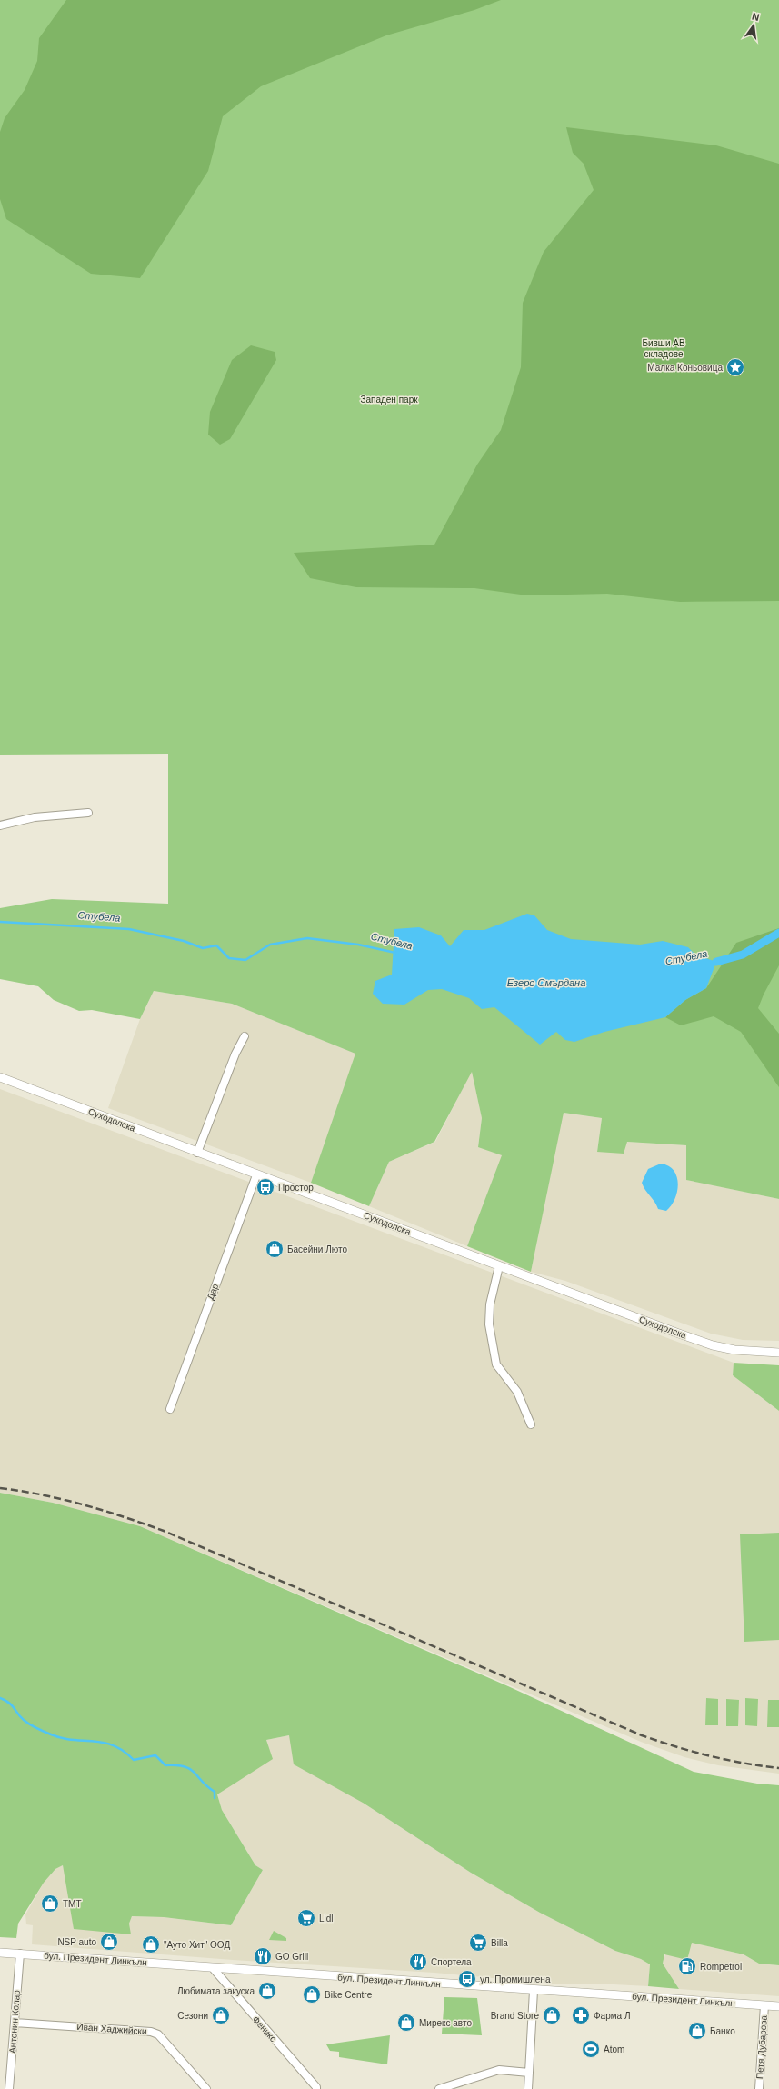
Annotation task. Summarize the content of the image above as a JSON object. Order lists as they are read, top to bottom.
{
  "streets": {
    "street": [
      "Суходолска",
      "Дар",
      "бул. Президент Линкълн",
      "Антонин Колар",
      "Иван Хаджийски",
      "Феникс",
      "Петя Дубарова"
    ]
  },
  "crossings": [
    ["Суходолска", "Дар"],
    ["бул. Президент Линкълн", "Антонин Колар"],
    ["бул. Президент Линкълн", "Феникс"],
    ["бул. Президент Линкълн", "Петя Дубарова"],
    ["Антонин Колар", "Иван Хаджийски"]
  ],
  "water": ["Стубела", "Езеро Смърдана"],
  "parks": ["Бивши АВ складове", "Западен парк"],
  "places": {
    "place": ["Малка Коньовица"],
    "bus stop": ["Простор", "ул. Промишлена"],
    "shop": [
      "Басейни Люто",
      "TMT",
      "NSP auto",
      "\"Ауто Хит\" ООД",
      "Любимата закуска",
      "Bike Centre",
      "Сезони",
      "Brand Store",
      "Мирекс авто",
      "Банко"
    ],
    "supermarket": ["Lidl", "Billa"],
    "restaurant": ["GO Grill", "Спортела"],
    "fuel station": ["Rompetrol"],
    "pharmacy": ["Фарма Л"],
    "sports": ["Atom"]
  },
  "north": "top"
}
